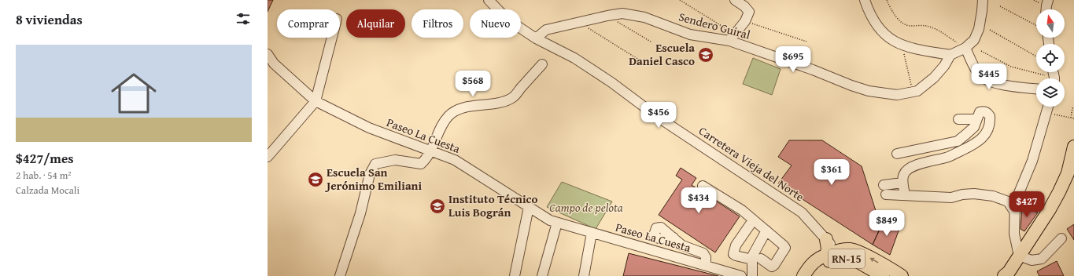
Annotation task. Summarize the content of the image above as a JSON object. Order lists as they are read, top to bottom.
{
  "streets": {
    "main road": ["RN-15"],
    "street": ["Sendero Guiral", "Paseo La Cuesta", "Carretera Vieja del Norte"]
  },
  "crossings": [
    ["Sendero Guiral", "Carretera Vieja del Norte"]
  ],
  "parks": ["Campo de pelota"],
  "places": {
    "school or university": ["Escuela Daniel Casco", "Escuela San Jerónimo Emiliani", "Instituto Técnico Luis Bográn"]
  },
  "north": "top",
  "page": {
    "heading": "8 viviendas",
    "chip": [
      "Comprar",
      "Alquilar",
      "Filtros",
      "Nuevo"
    ],
    "list": [
      {
        "name": "$427/mes",
        "note": "2 hab. · 54 m² · Calzada Mocali"
      }
    ],
    "price": [
      "$695",
      "$445",
      "$568",
      "$456",
      "$361",
      "$434",
      "$427",
      "$849"
    ]
  }
}
